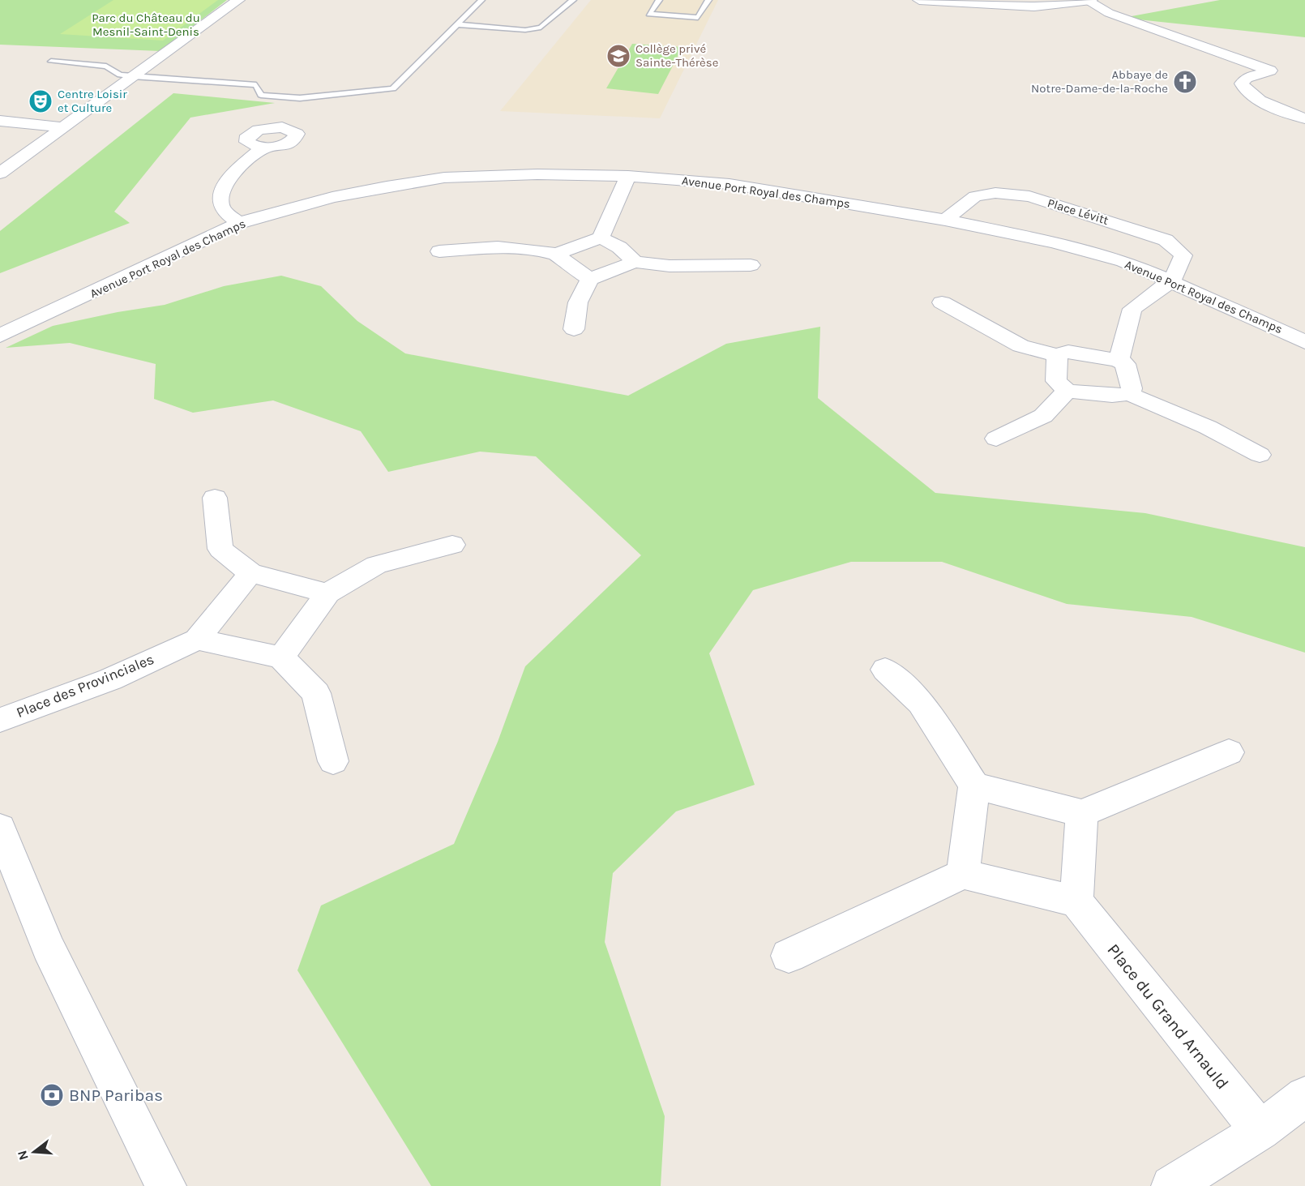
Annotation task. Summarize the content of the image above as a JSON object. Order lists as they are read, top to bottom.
{
  "streets": {
    "street": [
      "Avenue Port Royal des Champs",
      "Place Lévitt",
      "Place des Provinciales",
      "Place du Grand Arnauld"
    ]
  },
  "crossings": [
    ["Avenue Port Royal des Champs", "Place Lévitt"]
  ],
  "parks": ["Parc du Château du Mesnil-Saint-Denis"],
  "places": {
    "school or university": ["Collège privé Sainte-Thérèse"],
    "church": ["Abbaye de Notre-Dame-de-la-Roche"],
    "theatre": ["Centre Loisir et Culture"],
    "bank": ["BNP Paribas"]
  },
  "north": "left"
}
